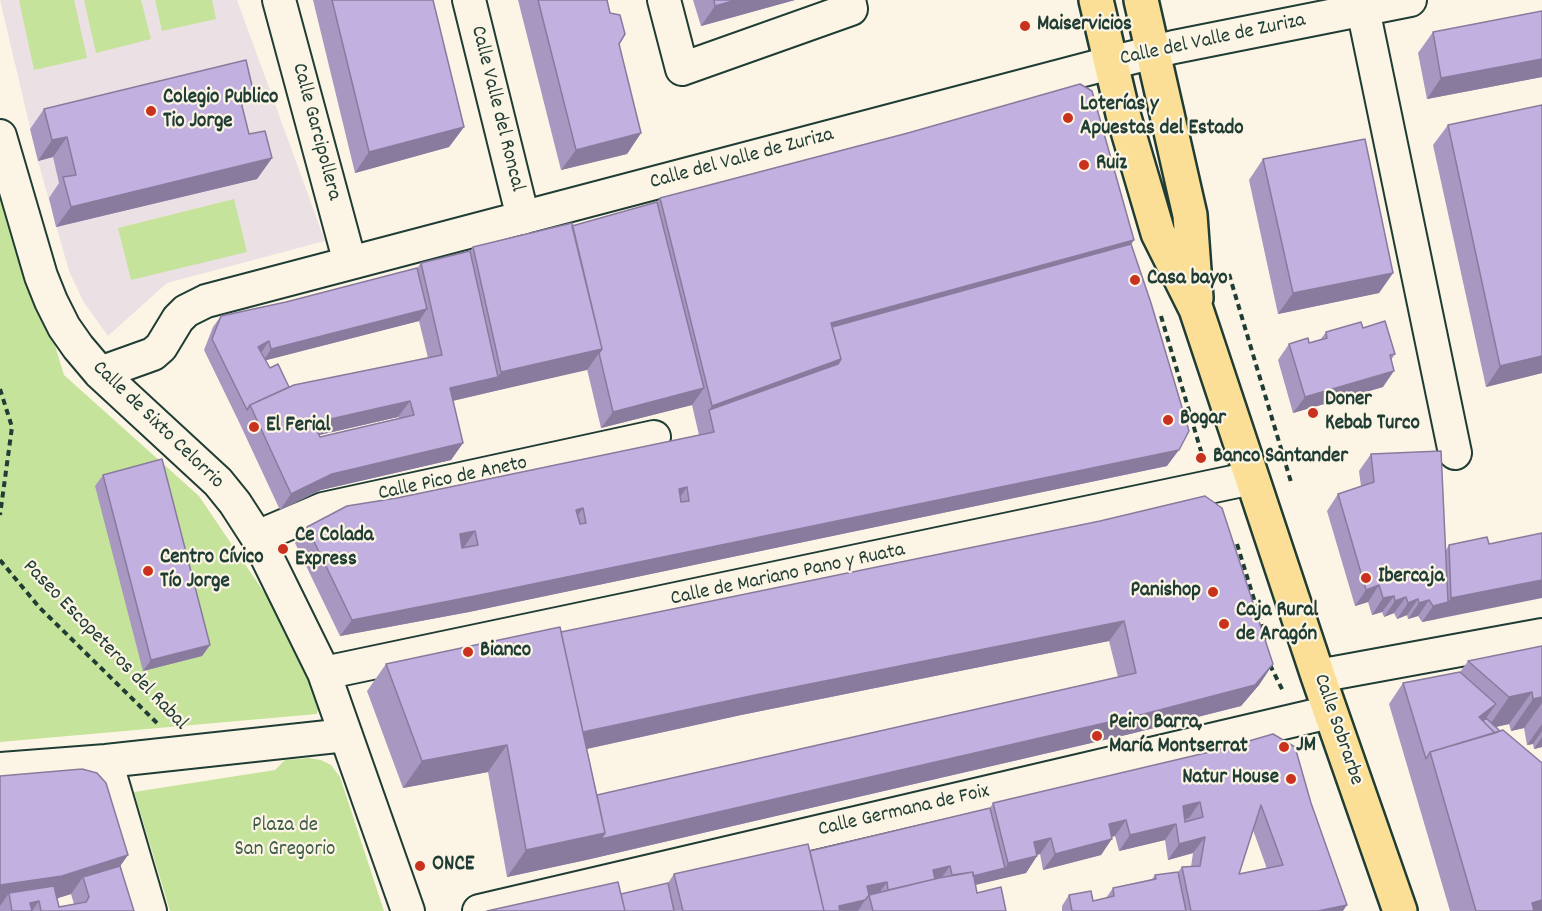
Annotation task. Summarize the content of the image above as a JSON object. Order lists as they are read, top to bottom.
{
  "streets": {
    "main road": ["Calle Sobrarbe"],
    "street": [
      "Calle del Valle de Zuriza",
      "Calle Valle del Roncal",
      "Calle Garcipollera",
      "Calle de Sixto Celorrio",
      "Calle Pico de Aneto",
      "Calle de Mariano Pano y Ruata",
      "Calle Germana de Foix"
    ],
    "path": ["Paseo Escopeteros del Rabal"]
  },
  "crossings": [
    ["Calle del Valle de Zuriza", "Calle Valle del Roncal"],
    ["Calle del Valle de Zuriza", "Calle Garcipollera"],
    ["Calle del Valle de Zuriza", "Calle de Sixto Celorrio"],
    ["Calle de Sixto Celorrio", "Calle Pico de Aneto"],
    ["Calle de Sixto Celorrio", "Calle de Mariano Pano y Ruata"],
    ["Calle de Mariano Pano y Ruata", "Calle Sobrarbe"],
    ["Calle Sobrarbe", "Calle Germana de Foix"]
  ],
  "parks": ["Plaza de San Gregorio"],
  "places": [
    "Maiservicios",
    "Colegio Publico Tio Jorge",
    "Loterías y Apuestas del Estado",
    "Ruiz",
    "Casa bayo",
    "Doner Kebab Turco",
    "Bogar",
    "El Ferial",
    "Banco Santander",
    "Ce Colada Express",
    "Centro Cívico Tío Jorge",
    "Ibercaja",
    "Panishop",
    "Caja Rural de Aragón",
    "Bianco",
    "Peiro Barra, María Montserrat",
    "JM",
    "Natur House",
    "ONCE"
  ]
}
